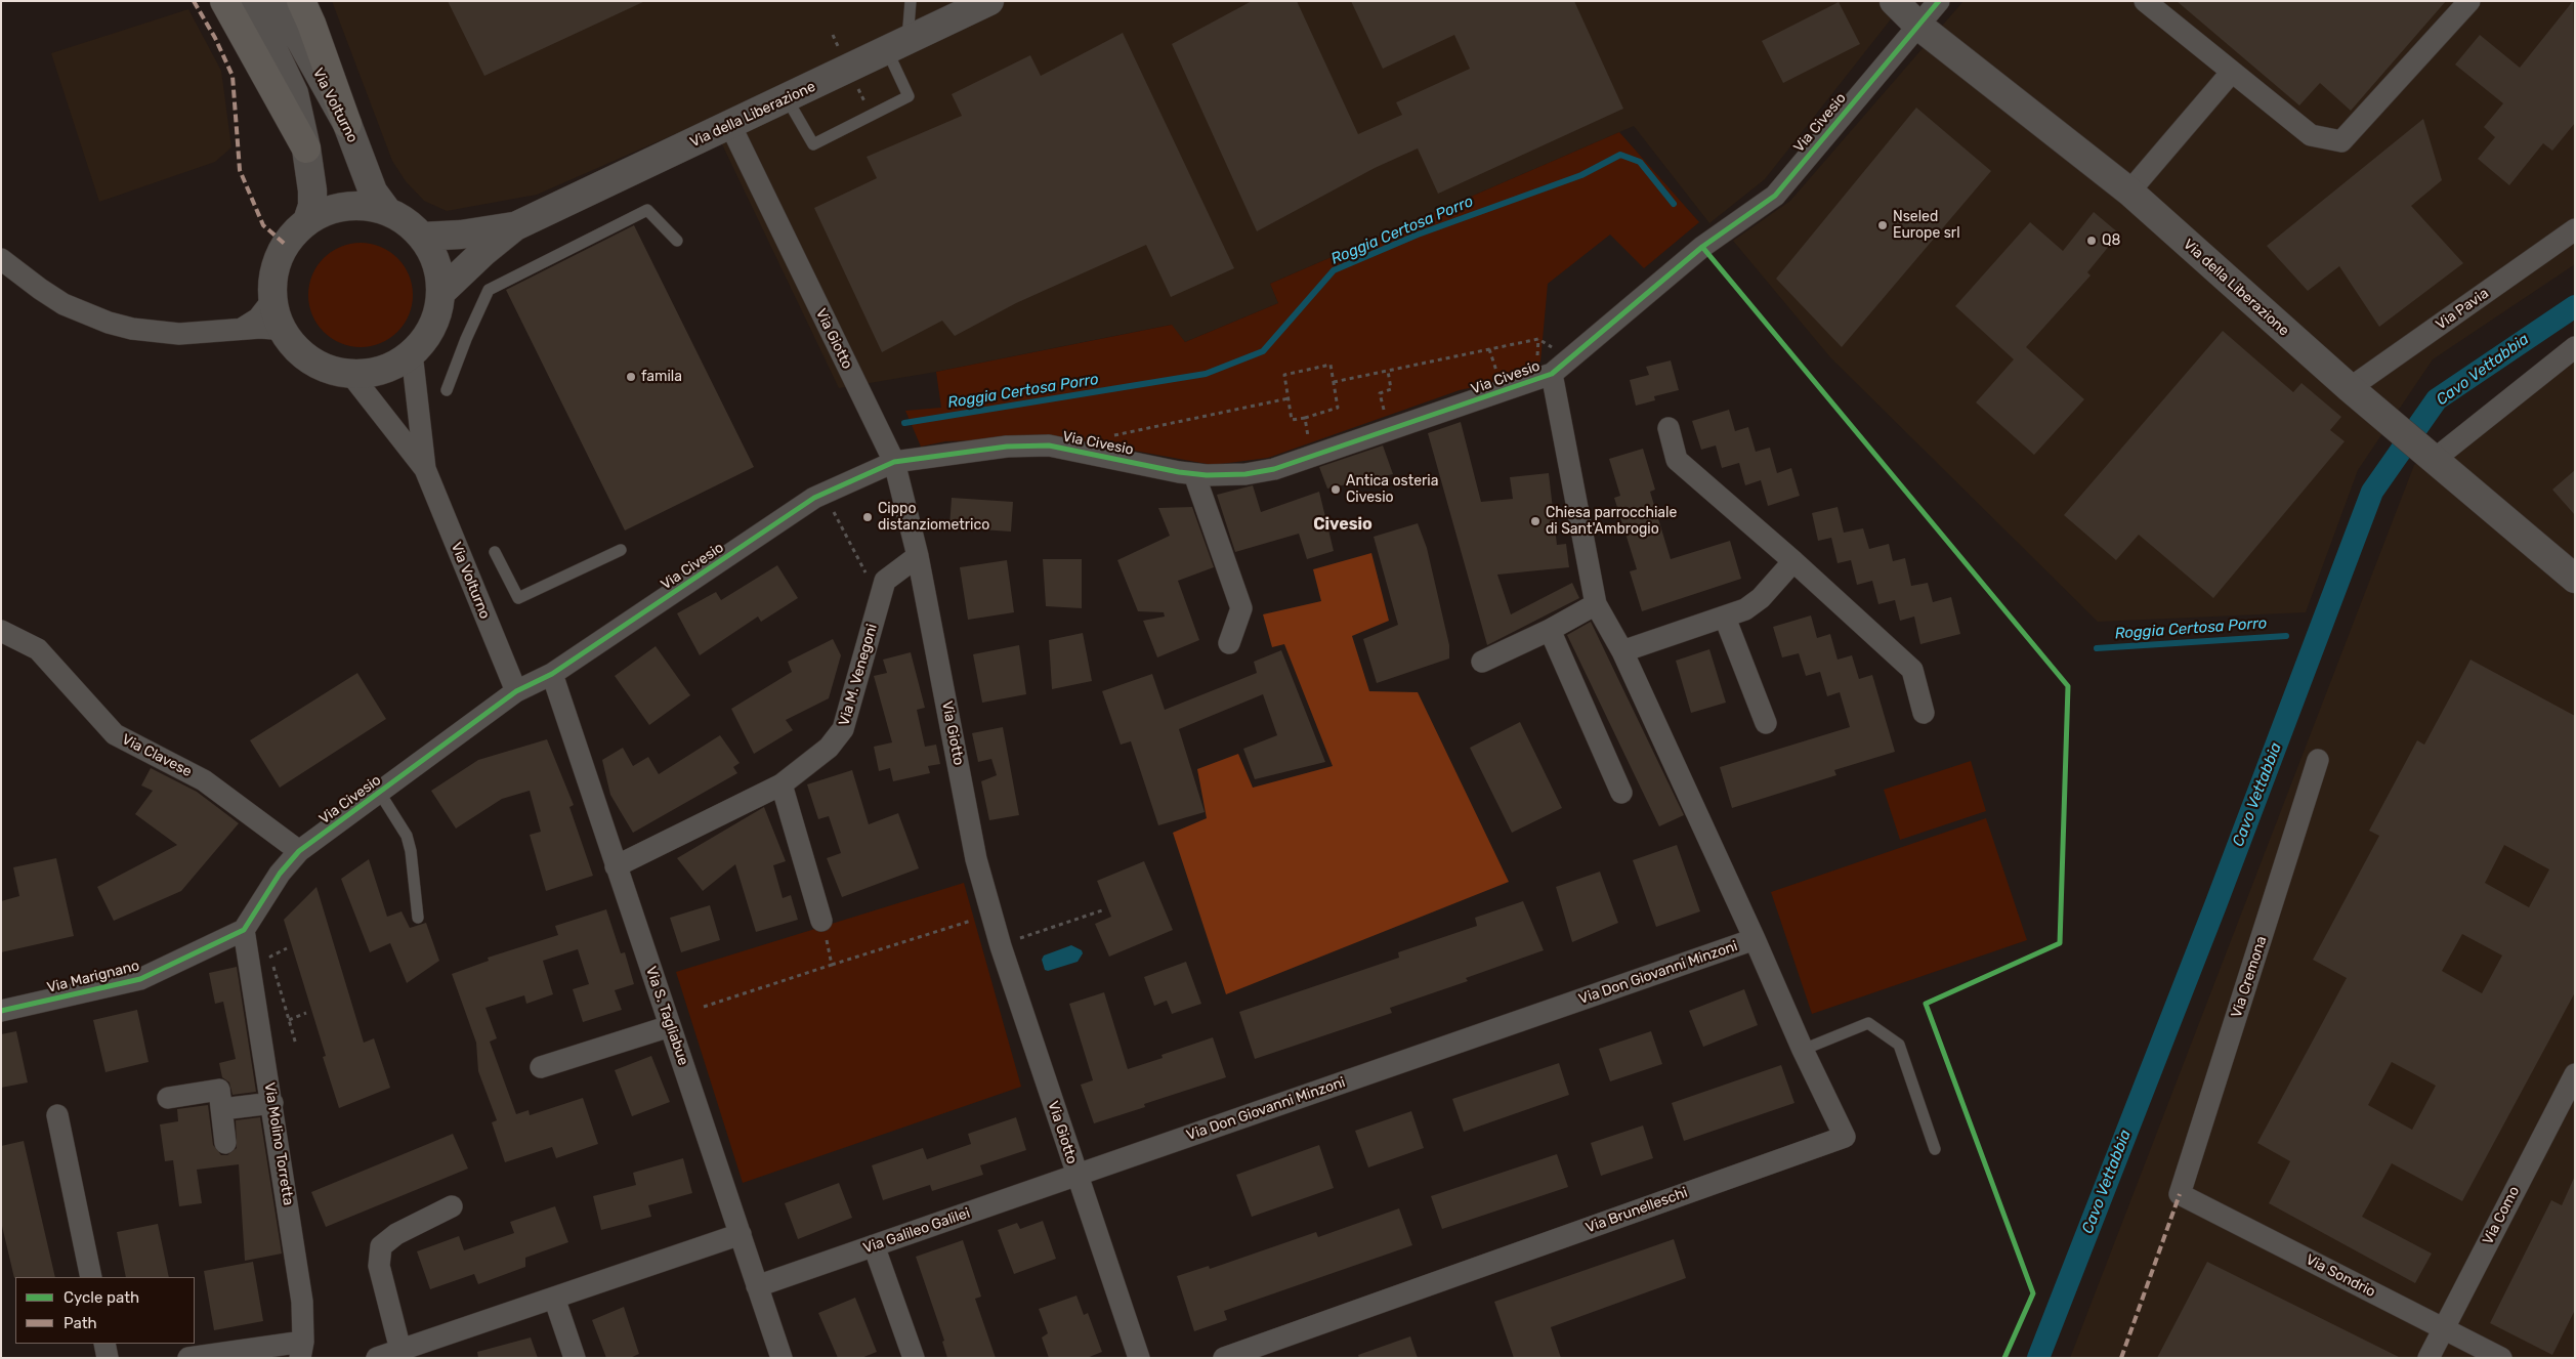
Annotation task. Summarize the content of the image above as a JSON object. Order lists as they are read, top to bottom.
{
  "streets": {
    "street": [
      "Via Volturno",
      "Via della Liberazione",
      "Via Civesio",
      "Via Pavia",
      "Via Giotto",
      "Via M. Venegoni",
      "Via Clavese",
      "Via Don Giovanni Minzoni",
      "Via Marignano",
      "Via Cremona",
      "Via S. Tagliabue",
      "Via Molino Torretta",
      "Via Brunelleschi",
      "Via Como",
      "Via Galileo Galilei",
      "Via Sondrio"
    ]
  },
  "crossings": [
    ["Via Volturno", "Via della Liberazione"],
    ["Via Volturno", "Via Civesio"],
    ["Via della Liberazione", "Via Civesio"],
    ["Via della Liberazione", "Via Pavia"],
    ["Via della Liberazione", "Via Giotto"],
    ["Via Civesio", "Via Giotto"],
    ["Via Civesio", "Via Clavese"],
    ["Via Civesio", "Via Don Giovanni Minzoni"],
    ["Via Civesio", "Via Marignano"],
    ["Via Civesio", "Via S. Tagliabue"],
    ["Via Civesio", "Via Molino Torretta"],
    ["Via Giotto", "Via M. Venegoni"],
    ["Via Giotto", "Via Don Giovanni Minzoni"],
    ["Via Giotto", "Via Galileo Galilei"],
    ["Via M. Venegoni", "Via S. Tagliabue"],
    ["Via Don Giovanni Minzoni", "Via Brunelleschi"],
    ["Via Don Giovanni Minzoni", "Via Galileo Galilei"],
    ["Via Marignano", "Via Molino Torretta"],
    ["Via Cremona", "Via Sondrio"],
    ["Via S. Tagliabue", "Via Galileo Galilei"],
    ["Via Como", "Via Sondrio"]
  ],
  "districts": ["Civesio"],
  "water": ["Roggia Certosa Porro", "Cavo Vettabbia"],
  "places": [
    "Nseled Europe srl",
    "Q8",
    "famila",
    "Antica osteria Civesio",
    "Cippo distanziometrico",
    "Chiesa parrocchiale di Sant'Ambrogio"
  ],
  "legend": ["Cycle path", "Path"]
}
